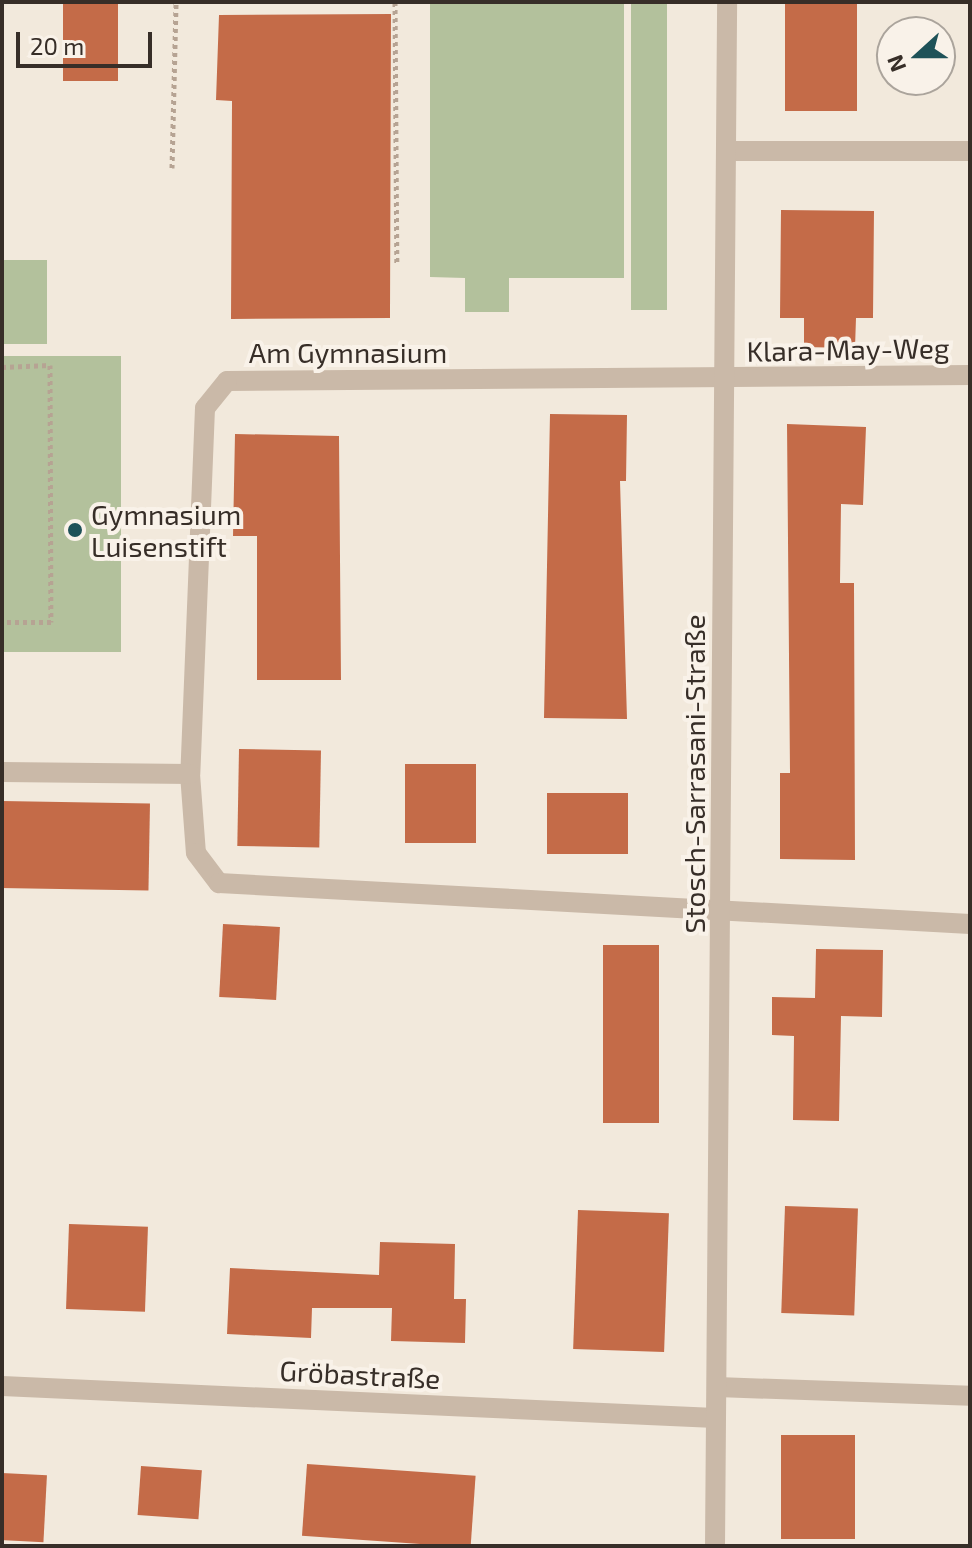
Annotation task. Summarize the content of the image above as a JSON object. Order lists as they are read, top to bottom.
{
  "streets": {
    "street": [
      "Klara-May-Weg",
      "Am Gymnasium",
      "Stosch-Sarrasani-Straße",
      "Gröbastraße"
    ]
  },
  "crossings": [
    ["Klara-May-Weg", "Am Gymnasium"],
    ["Klara-May-Weg", "Stosch-Sarrasani-Straße"],
    ["Am Gymnasium", "Stosch-Sarrasani-Straße"],
    ["Stosch-Sarrasani-Straße", "Gröbastraße"]
  ],
  "places": ["Gymnasium Luisenstift"],
  "scale_bar": "20 m",
  "north": "left"
}
